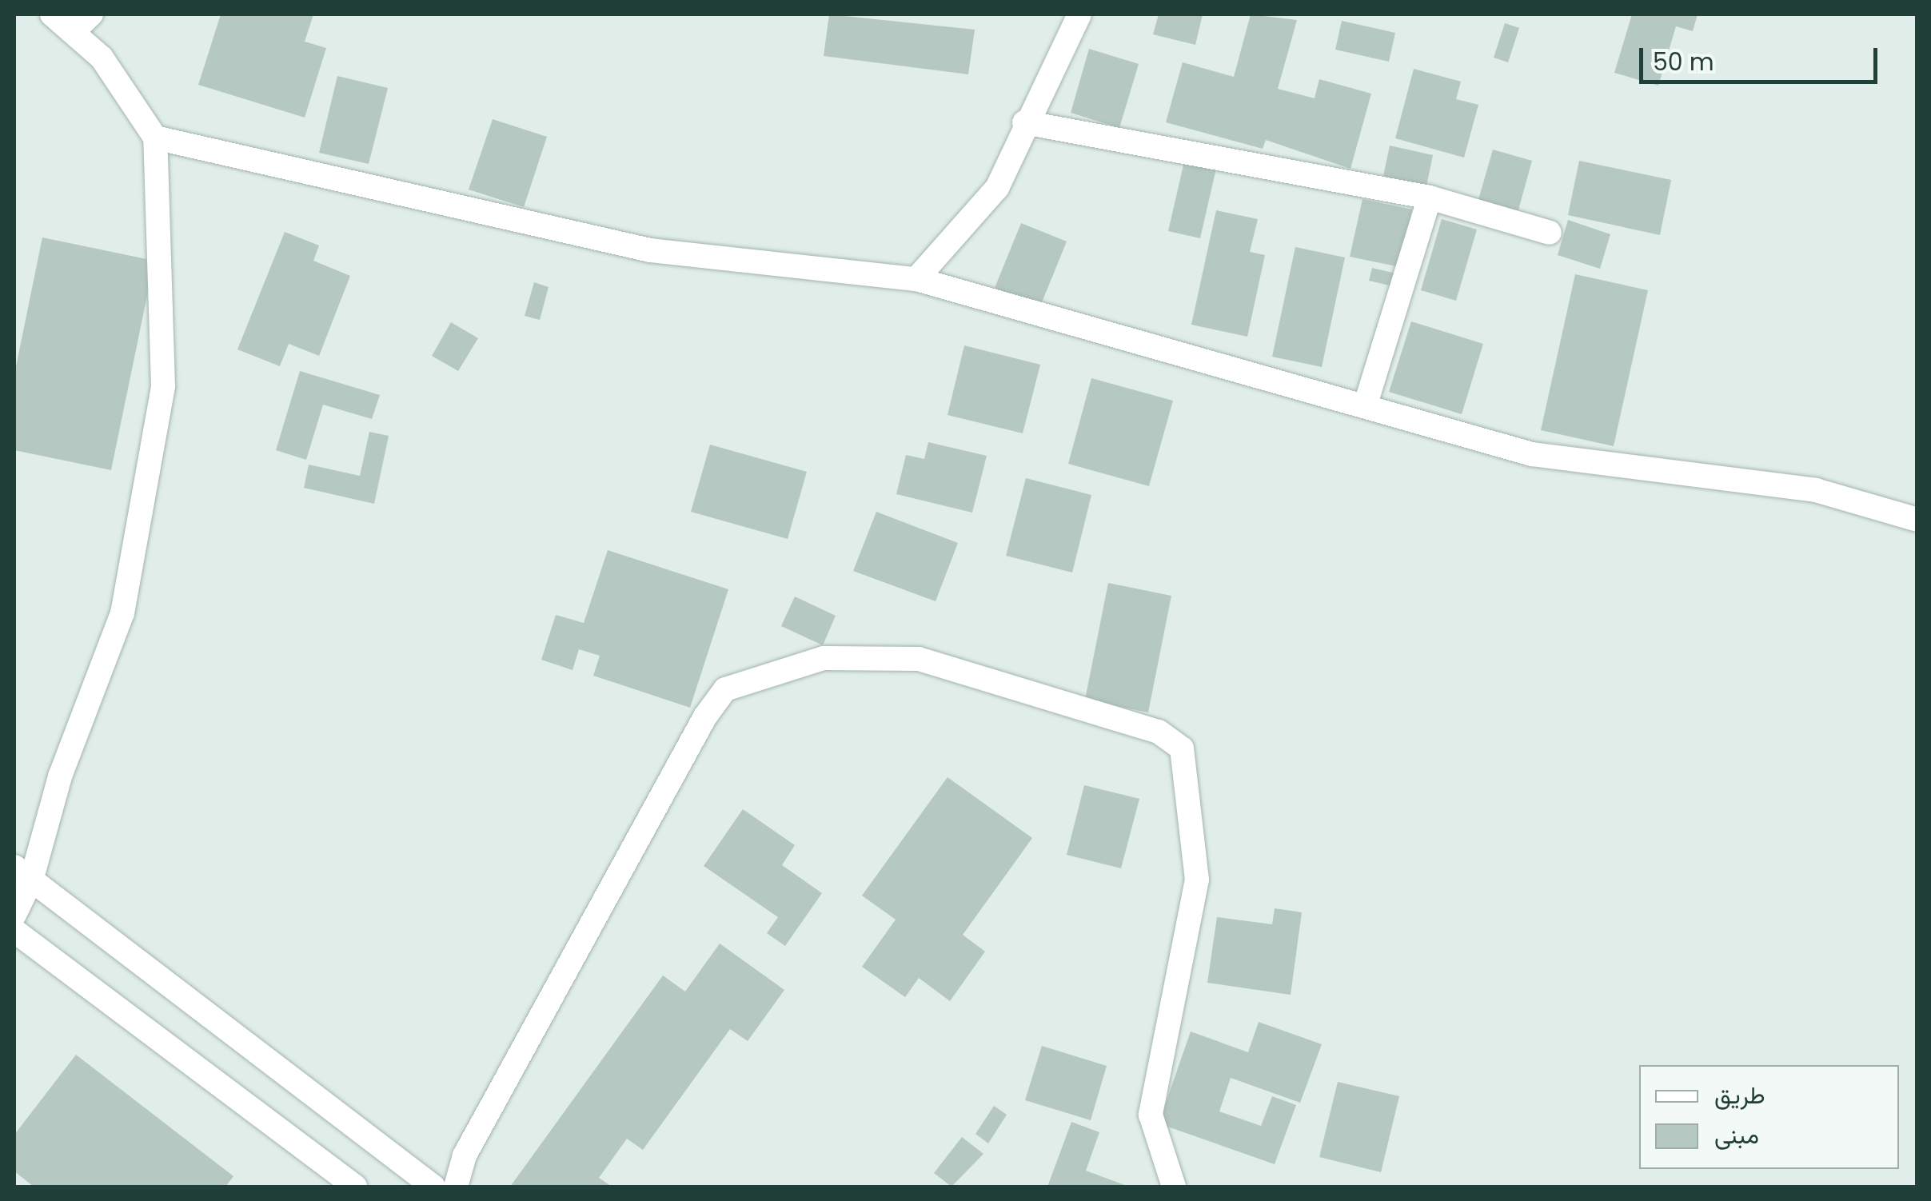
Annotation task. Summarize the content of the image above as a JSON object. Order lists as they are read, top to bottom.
{
  "legend": ["طريق", "مبنى"],
  "scale_bar": "50 m"
}
